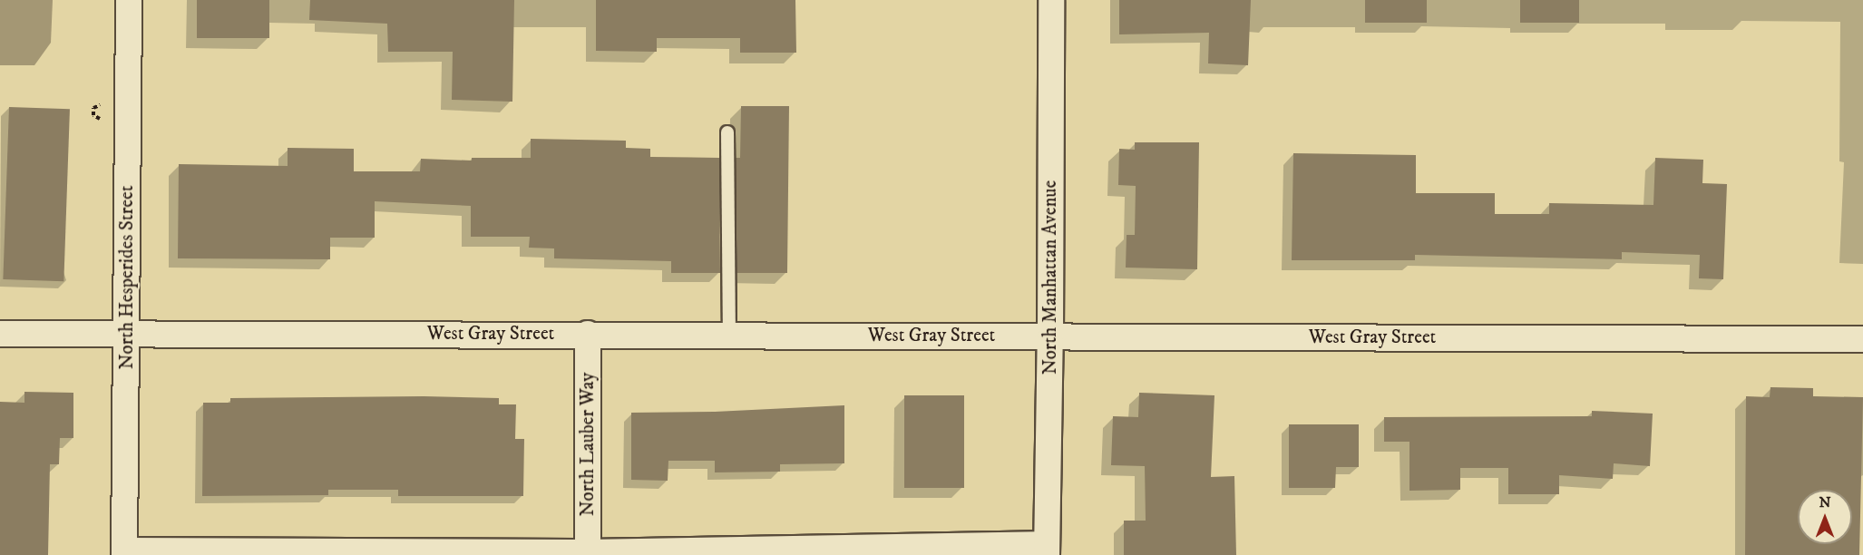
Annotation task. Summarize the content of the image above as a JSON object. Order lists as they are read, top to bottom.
{
  "streets": {
    "street": [
      "North Hesperides Street",
      "North Manhattan Avenue",
      "West Gray Street",
      "North Lauber Way"
    ]
  },
  "crossings": [
    ["North Hesperides Street", "West Gray Street"],
    ["North Manhattan Avenue", "West Gray Street"],
    ["West Gray Street", "North Lauber Way"]
  ],
  "north": "top"
}
